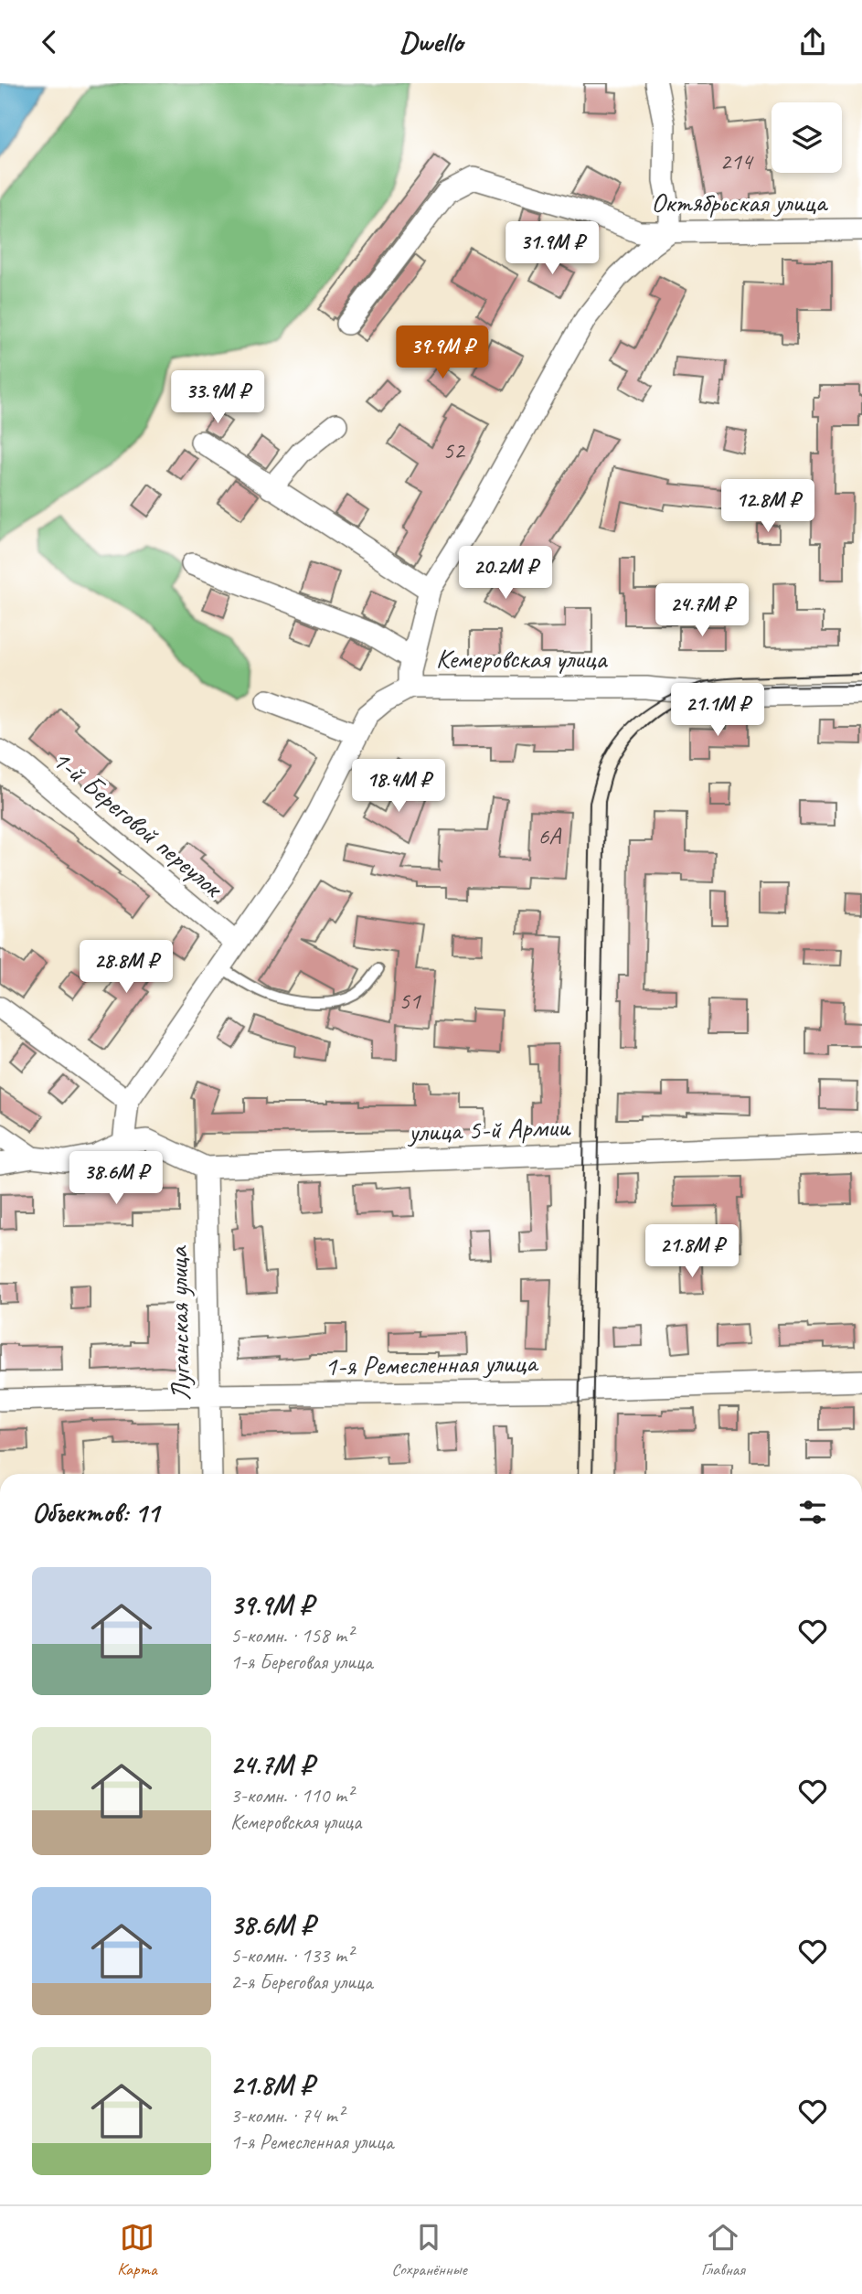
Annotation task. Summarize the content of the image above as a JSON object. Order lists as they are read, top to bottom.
{
  "streets": {
    "street": [
      "Октябрьская улица",
      "Кемеровская улица",
      "1-й Береговой переулок",
      "улица 5-й Армии",
      "Луганская улица",
      "1-я Ремесленная улица"
    ]
  },
  "crossings": [
    ["улица 5-й Армии", "Луганская улица"],
    ["Луганская улица", "1-я Ремесленная улица"]
  ],
  "house_numbers": [
    "214",
    "52",
    "6А",
    "51"
  ],
  "page": {
    "header": "Dwello",
    "price": [
      "31.9M ₽",
      "39.9M ₽",
      "33.9M ₽",
      "12.8M ₽",
      "20.2M ₽",
      "24.7M ₽",
      "21.1M ₽",
      "18.4M ₽",
      "28.8M ₽",
      "38.6M ₽",
      "21.8M ₽"
    ],
    "heading": "Объектов: 11",
    "list": [
      {
        "name": "39.9M ₽",
        "note": "5-комн. · 158 m² · 1-я Береговая улица"
      },
      {
        "name": "24.7M ₽",
        "note": "3-комн. · 110 m² · Кемеровская улица"
      },
      {
        "name": "38.6M ₽",
        "note": "5-комн. · 133 m² · 2-я Береговая улица"
      },
      {
        "name": "21.8M ₽",
        "note": "3-комн. · 74 m² · 1-я Ремесленная улица"
      }
    ],
    "tabs": ["Карта", "Сохранённые", "Главная"]
  }
}
